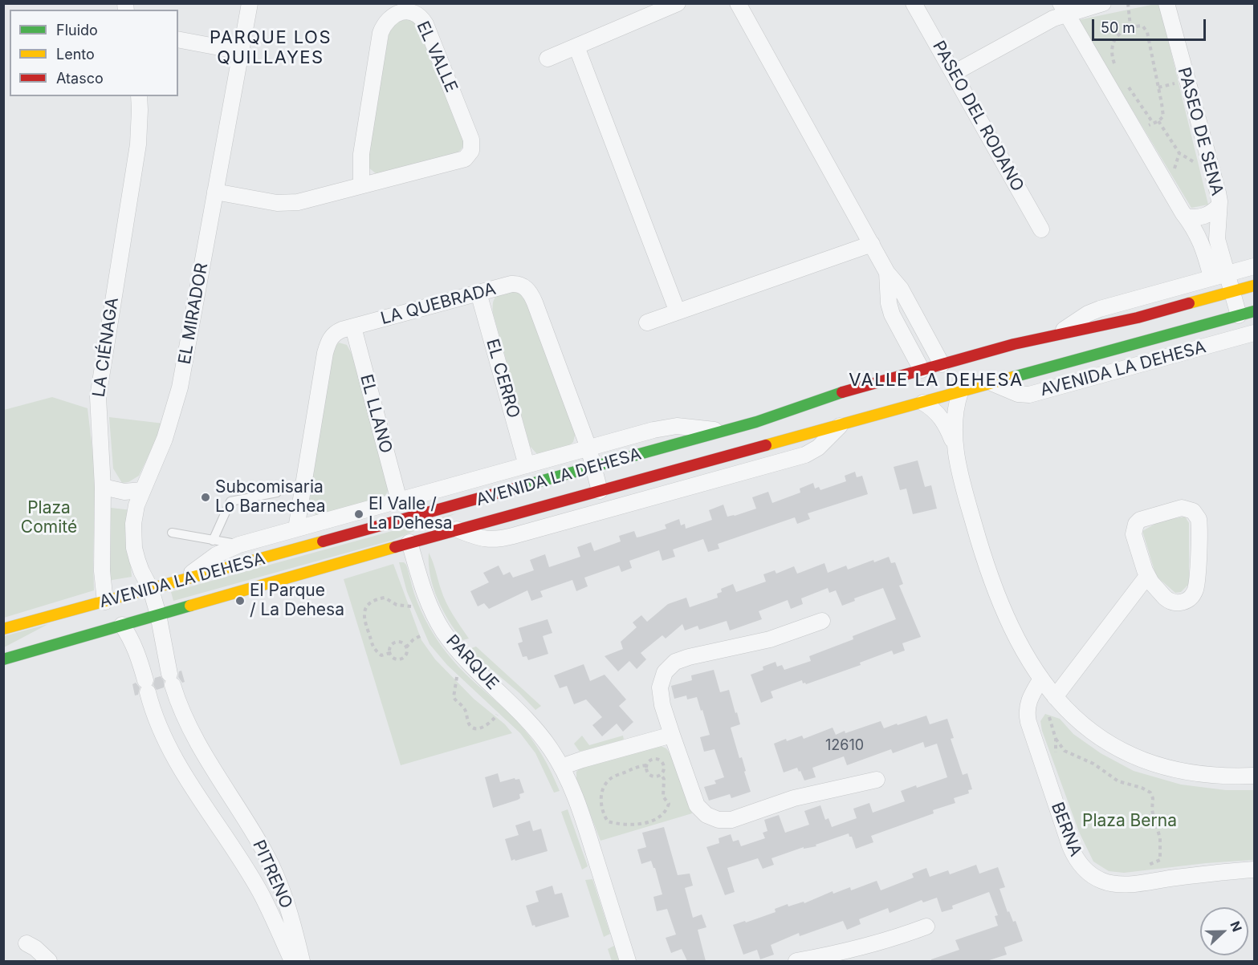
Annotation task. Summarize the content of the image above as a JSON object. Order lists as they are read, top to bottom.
{
  "streets": {
    "street": [
      "EL VALLE",
      "PASEO DEL RODANO",
      "PASEO DE SENA",
      "LA QUEBRADA",
      "EL MIRADOR",
      "LA CIÉNAGA",
      "AVENIDA LA DEHESA",
      "EL CERRO",
      "EL LLANO",
      "PARQUE",
      "BERNA",
      "PITRENO"
    ]
  },
  "crossings": [
    ["EL VALLE", "EL MIRADOR"],
    ["PASEO DE SENA", "AVENIDA LA DEHESA"],
    ["LA QUEBRADA", "AVENIDA LA DEHESA"],
    ["LA QUEBRADA", "EL CERRO"],
    ["LA QUEBRADA", "EL LLANO"],
    ["EL MIRADOR", "AVENIDA LA DEHESA"],
    ["EL MIRADOR", "PITRENO"],
    ["LA CIÉNAGA", "AVENIDA LA DEHESA"],
    ["AVENIDA LA DEHESA", "PARQUE"],
    ["AVENIDA LA DEHESA", "PITRENO"]
  ],
  "districts": ["PARQUE LOS QUILLAYES", "VALLE LA DEHESA"],
  "parks": ["Plaza Comité", "Plaza Berna"],
  "places": ["Subcomisaria Lo Barnechea", "El Valle / La Dehesa", "El Parque / La Dehesa"],
  "house_numbers": ["12610"],
  "legend": ["Fluido", "Lento", "Atasco"],
  "scale_bar": "50 m",
  "north": "right"
}
